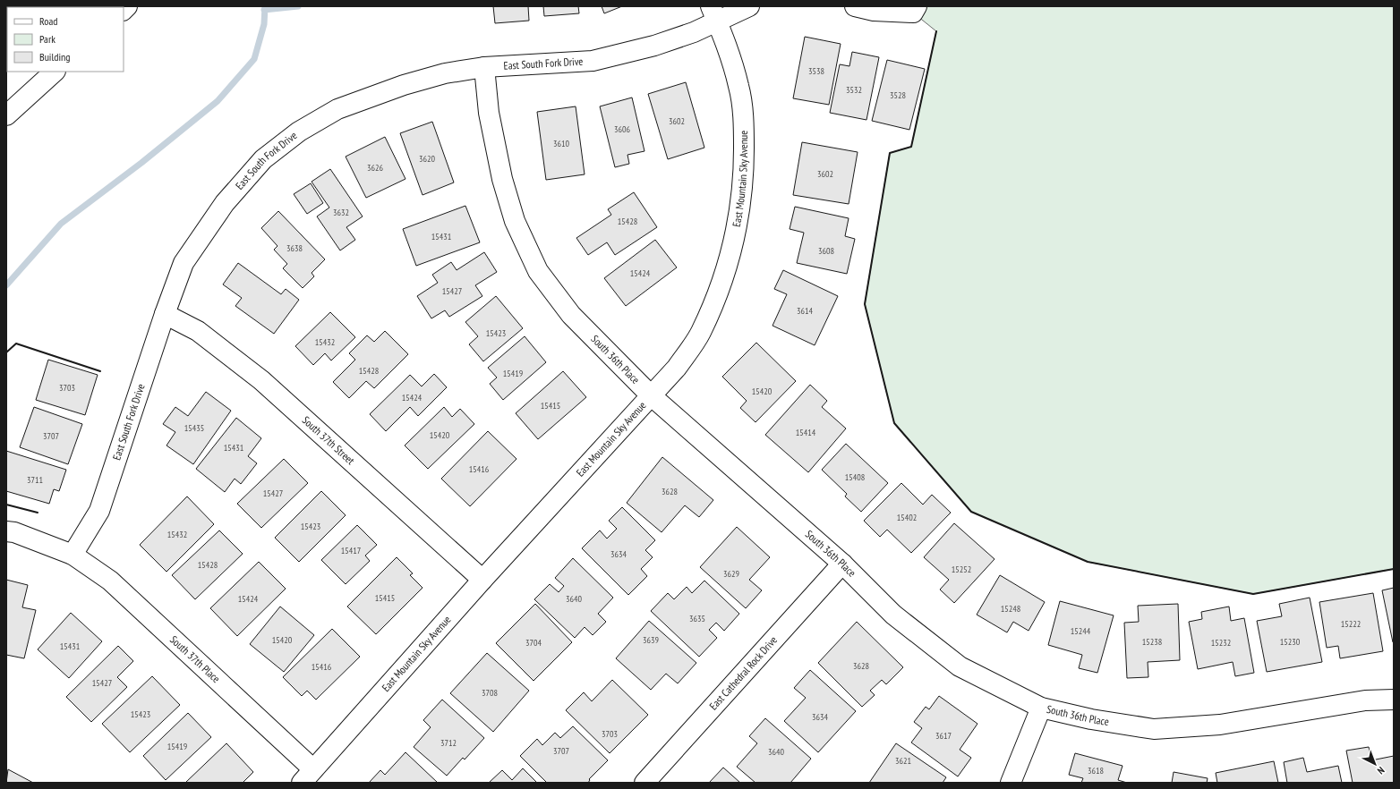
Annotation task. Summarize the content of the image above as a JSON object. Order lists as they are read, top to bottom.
{
  "streets": {
    "street": [
      "East South Fork Drive",
      "East Mountain Sky Avenue",
      "South 36th Place",
      "South 37th Street",
      "South 37th Place",
      "East Cathedral Rock Drive"
    ]
  },
  "crossings": [
    ["East South Fork Drive", "East Mountain Sky Avenue"],
    ["East South Fork Drive", "South 36th Place"],
    ["East South Fork Drive", "South 37th Street"],
    ["East South Fork Drive", "South 37th Place"],
    ["East Mountain Sky Avenue", "South 36th Place"],
    ["East Mountain Sky Avenue", "South 37th Street"],
    ["East Mountain Sky Avenue", "South 37th Place"],
    ["South 36th Place", "East Cathedral Rock Drive"]
  ],
  "house_numbers": [
    "3538",
    "3532",
    "3528",
    "3602",
    "3606",
    "3610",
    "3620",
    "3626",
    "3602",
    "3632",
    "15428",
    "15431",
    "3638",
    "3608",
    "15424",
    "15427",
    "3614",
    "15423",
    "15432",
    "15428",
    "15419",
    "3703",
    "15420",
    "15424",
    "15415",
    "15435",
    "15414",
    "15420",
    "3707",
    "15431",
    "15416",
    "15408",
    "3711",
    "3628",
    "15427",
    "15402",
    "15423",
    "15432",
    "15417",
    "3634",
    "15428",
    "15252",
    "3629",
    "15415",
    "15424",
    "3640",
    "15248",
    "3635",
    "15222",
    "15244",
    "15420",
    "3639",
    "15238",
    "15230",
    "3704",
    "15232",
    "15431",
    "3628",
    "15416",
    "15427",
    "3708",
    "15423",
    "3634",
    "3703",
    "3617",
    "3712",
    "15419",
    "3707",
    "3640",
    "3621",
    "3618"
  ],
  "legend": ["Road", "Park", "Building"],
  "north": "bottom right"
}
